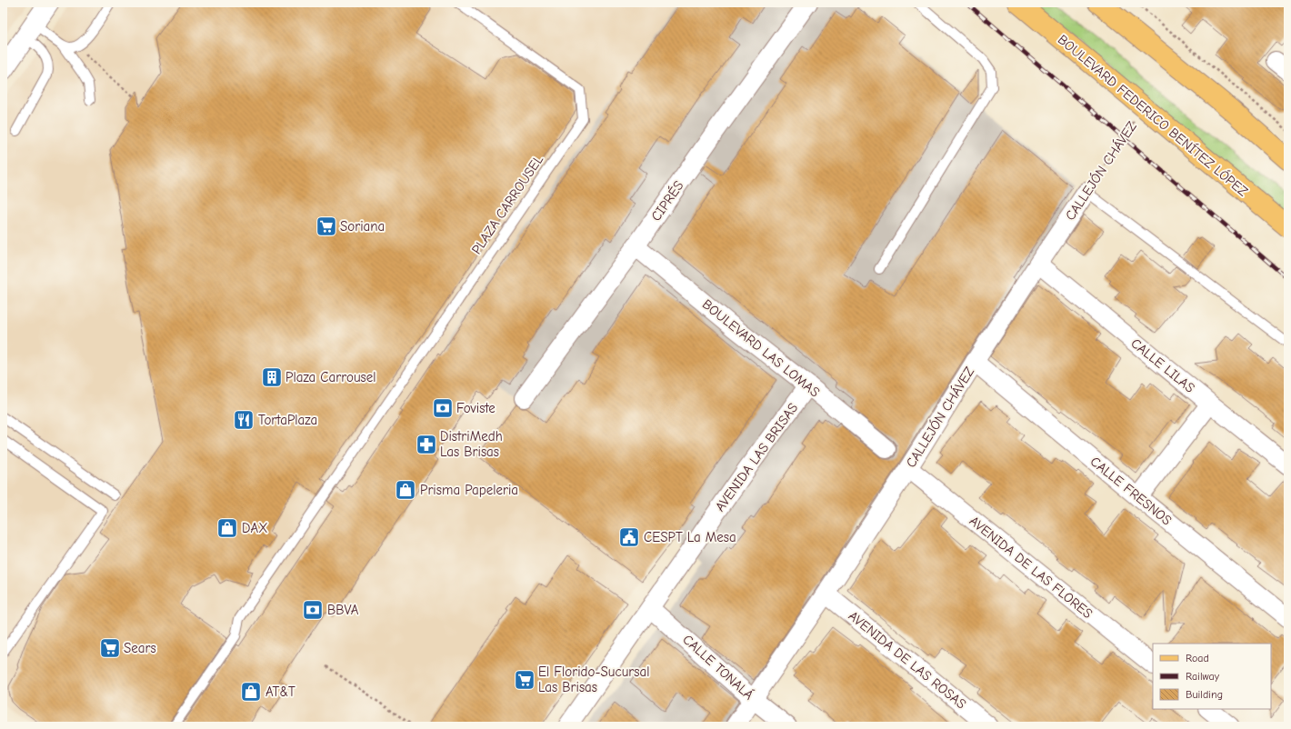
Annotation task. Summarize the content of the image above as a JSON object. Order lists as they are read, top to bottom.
{
  "streets": {
    "main road": ["BOULEVARD FEDERICO BENÍTEZ LÓPEZ"],
    "street": [
      "CALLEJÓN CHÁVEZ",
      "CIPRÉS",
      "BOULEVARD LAS LOMAS",
      "CALLE LILAS",
      "AVENIDA LAS BRISAS",
      "CALLE FRESNOS",
      "AVENIDA DE LAS FLORES",
      "AVENIDA DE LAS ROSAS",
      "CALLE TONALÁ"
    ],
    "lane": ["PLAZA CARROUSEL"]
  },
  "crossings": [
    ["BOULEVARD FEDERICO BENÍTEZ LÓPEZ", "CALLEJÓN CHÁVEZ"],
    ["CALLEJÓN CHÁVEZ", "CALLE LILAS"],
    ["CALLEJÓN CHÁVEZ", "CALLE FRESNOS"],
    ["CALLEJÓN CHÁVEZ", "AVENIDA DE LAS FLORES"],
    ["CALLEJÓN CHÁVEZ", "AVENIDA DE LAS ROSAS"],
    ["CALLEJÓN CHÁVEZ", "CALLE TONALÁ"],
    ["CIPRÉS", "BOULEVARD LAS LOMAS"],
    ["BOULEVARD LAS LOMAS", "AVENIDA LAS BRISAS"],
    ["AVENIDA LAS BRISAS", "CALLE TONALÁ"]
  ],
  "places": {
    "supermarket": ["Soriana", "Sears", "El Florido-Sucursal Las Brisas"],
    "building": ["Plaza Carrousel"],
    "bank": ["Foviste", "BBVA"],
    "restaurant": ["TortaPlaza"],
    "pharmacy": ["DistriMedh Las Brisas"],
    "shop": ["Prisma Papeleria", "DAX", "AT&T"],
    "public building": ["CESPT La Mesa"]
  },
  "legend": ["Road", "Railway", "Building"]
}
